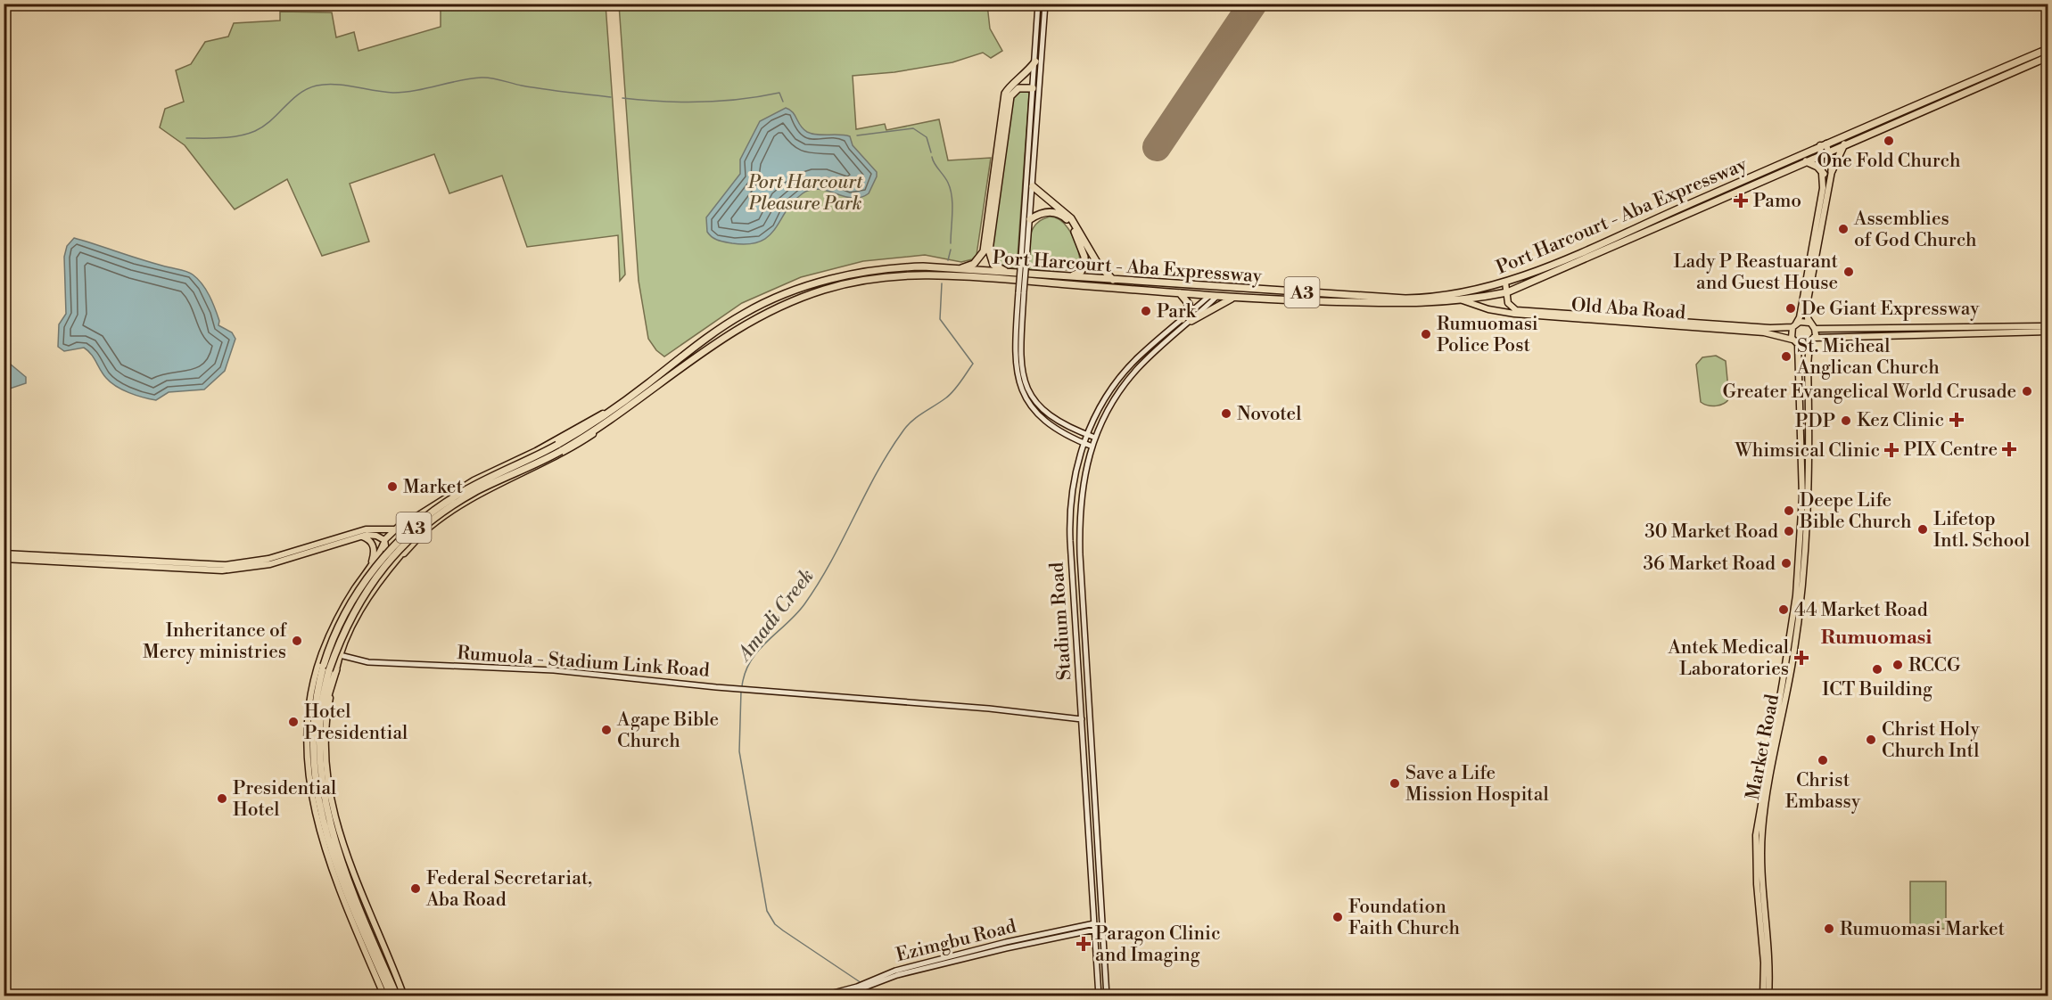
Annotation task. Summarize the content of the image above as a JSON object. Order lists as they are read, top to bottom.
{
  "streets": {
    "highway": ["Port Harcourt - Aba Expressway", "A3"],
    "main road": [
      "Old Aba Road",
      "Stadium Road",
      "Rumuola - Stadium Link Road",
      "Market Road",
      "Ezimgbu Road"
    ]
  },
  "crossings": [
    ["Port Harcourt - Aba Expressway", "A3"],
    ["Port Harcourt - Aba Expressway", "Old Aba Road"],
    ["Port Harcourt - Aba Expressway", "Stadium Road"],
    ["Old Aba Road", "Market Road"],
    ["Stadium Road", "Rumuola - Stadium Link Road"],
    ["Stadium Road", "Ezimgbu Road"]
  ],
  "districts": ["Rumuomasi"],
  "water": ["Amadi Creek"],
  "parks": ["Port Harcourt Pleasure Park"],
  "places": {
    "other": [
      "One Fold Church",
      "Assemblies of God Church",
      "Lady P Reastuarant and Guest House",
      "De Giant Expressway",
      "Park",
      "Rumuomasi Police Post",
      "St. Micheal Anglican Church",
      "Greater Evangelical World Crusade",
      "Novotel",
      "PDP",
      "Market",
      "Deepe Life Bible Church",
      "Lifetop Intl. School",
      "30 Market Road",
      "36 Market Road",
      "44 Market Road",
      "Inheritance of Mercy ministries",
      "RCCG",
      "ICT Building",
      "Hotel Presidential",
      "Agape Bible Church",
      "Christ Holy Church Intl",
      "Christ Embassy",
      "Save a Life Mission Hospital",
      "Presidential Hotel",
      "Federal Secretariat, Aba Road",
      "Foundation Faith Church",
      "Rumuomasi Market"
    ],
    "health": [
      "Pamo",
      "Kez Clinic",
      "PIX Centre",
      "Whimsical Clinic",
      "Antek Medical Laboratories",
      "Paragon Clinic and Imaging"
    ]
  }
}
